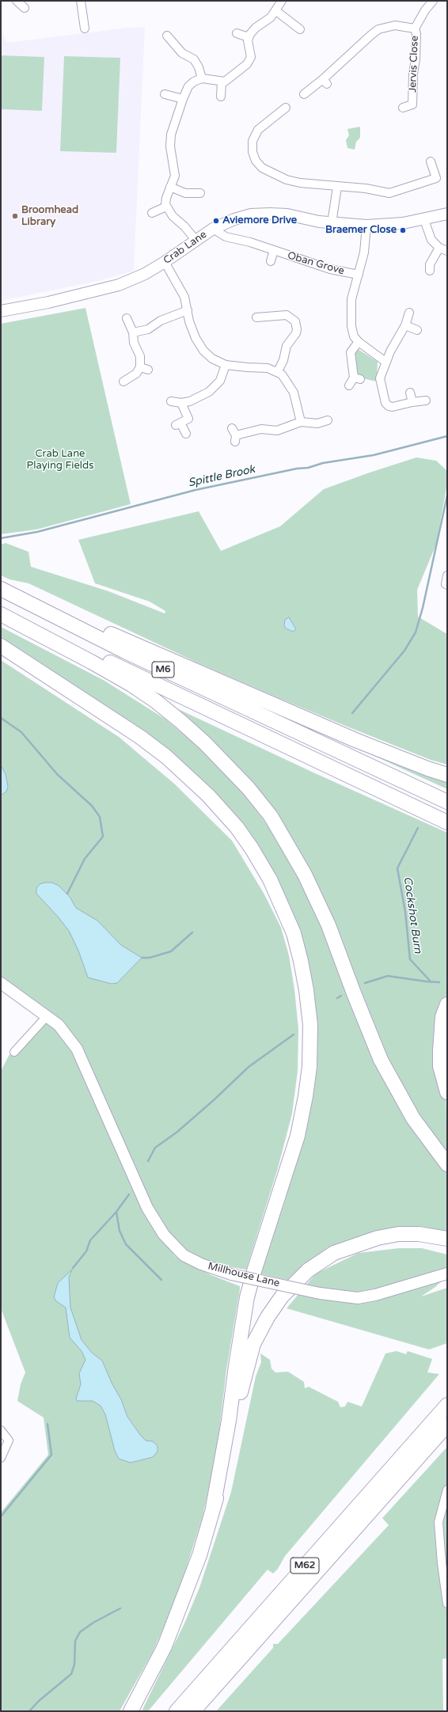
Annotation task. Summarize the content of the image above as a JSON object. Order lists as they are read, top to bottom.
{
  "streets": {
    "highway": ["M6", "M62"],
    "street": [
      "Jervis Close",
      "Crab Lane",
      "Oban Grove",
      "Millhouse Lane"
    ]
  },
  "crossings": [
    ["Crab Lane", "Oban Grove"]
  ],
  "water": ["Spittle Brook", "Cockshot Burn"],
  "parks": ["Crab Lane Playing Fields"],
  "places": ["Broomhead Library", "Aviemore Drive", "Braemer Close"]
}
